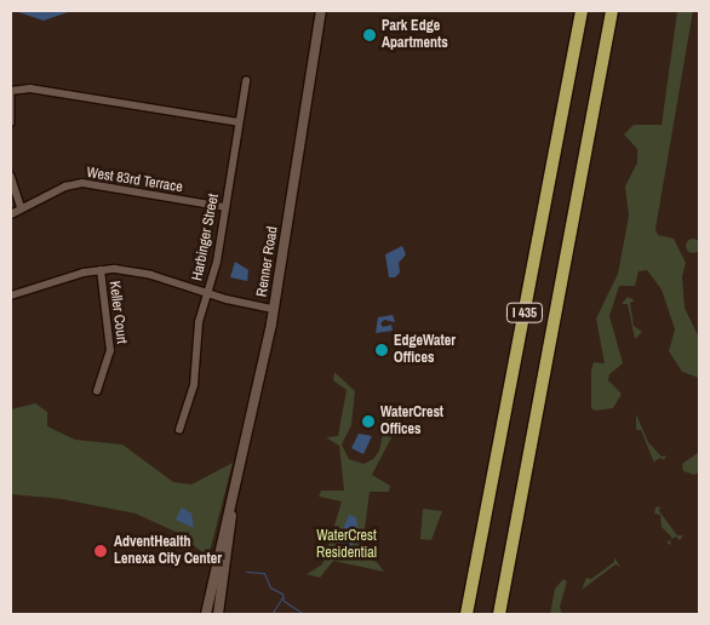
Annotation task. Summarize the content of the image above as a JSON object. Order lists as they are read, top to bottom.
{
  "streets": {
    "highway": ["I 435"],
    "main road": ["Renner Road"],
    "street": ["West 83rd Terrace", "Harbinger Street", "Keller Court"]
  },
  "crossings": [
    ["West 83rd Terrace", "Harbinger Street"]
  ],
  "parks": ["WaterCrest Residential"],
  "places": [
    "Park Edge Apartments",
    "EdgeWater Offices",
    "WaterCrest Offices",
    "AdventHealth Lenexa City Center"
  ]
}
